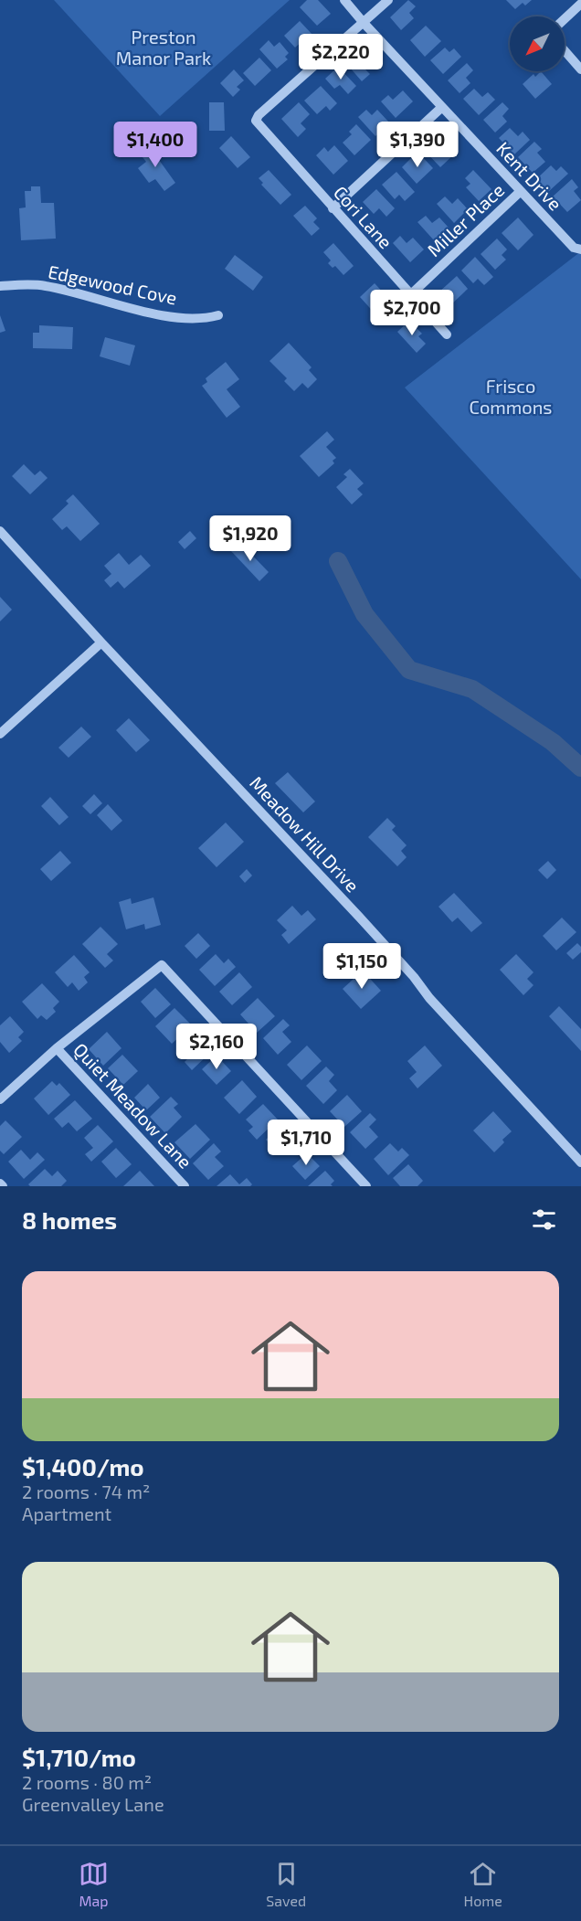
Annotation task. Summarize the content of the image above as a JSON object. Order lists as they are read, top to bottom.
{
  "streets": {
    "street": [
      "Kent Drive",
      "Cori Lane",
      "Miller Place",
      "Edgewood Cove",
      "Meadow Hill Drive",
      "Quiet Meadow Lane"
    ]
  },
  "crossings": [
    ["Kent Drive", "Cori Lane"],
    ["Kent Drive", "Miller Place"],
    ["Cori Lane", "Miller Place"]
  ],
  "parks": ["Preston Manor Park", "Frisco Commons"],
  "north": "bottom left",
  "page": {
    "price": [
      "$2,220",
      "$1,400",
      "$1,390",
      "$2,700",
      "$1,920",
      "$1,150",
      "$2,160",
      "$1,710"
    ],
    "heading": "8 homes",
    "list": [
      {
        "name": "$1,400/mo",
        "note": "2 rooms · 74 m² · Apartment"
      },
      {
        "name": "$1,710/mo",
        "note": "2 rooms · 80 m² · Greenvalley Lane"
      }
    ],
    "tabs": ["Map", "Saved", "Home"]
  }
}
